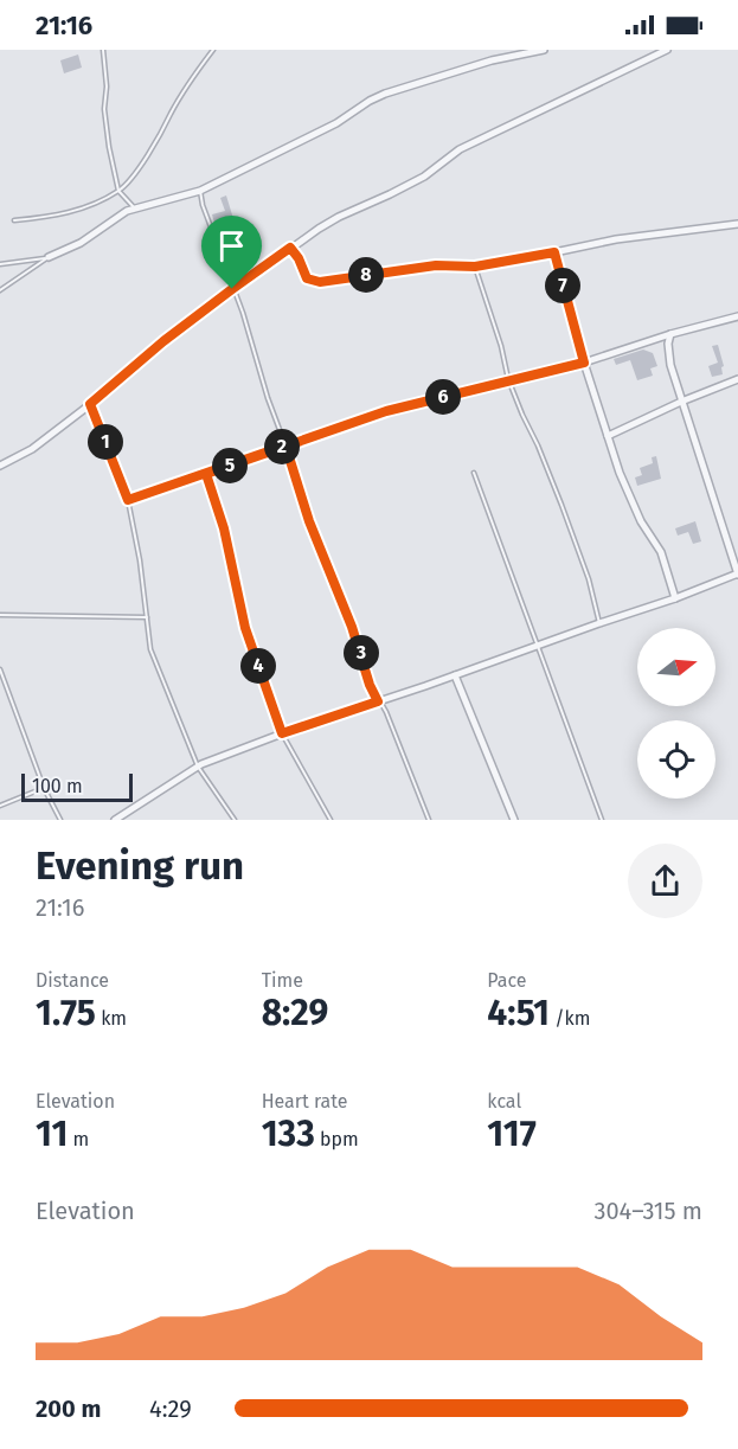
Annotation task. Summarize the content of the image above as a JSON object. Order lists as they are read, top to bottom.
{
  "scale_bar": "100 m",
  "north": "right",
  "page": {
    "status": "21:16",
    "pins": [
      "8",
      "7",
      "6",
      "1",
      "2",
      "5",
      "3",
      "4"
    ],
    "scale": "100 m",
    "heading": ["Evening run", "21:16"],
    "stats": [
      ["Distance", "1.75 km"],
      ["Time", "8:29"],
      ["Pace", "4:51 /km"],
      ["Elevation", "11 m"],
      ["Heart rate", "133 bpm"],
      ["kcal", "117"]
    ],
    "chart": ["Elevation", "304–315 m"],
    "list": [
      {
        "name": "200 m",
        "note": "4:29"
      }
    ]
  }
}
